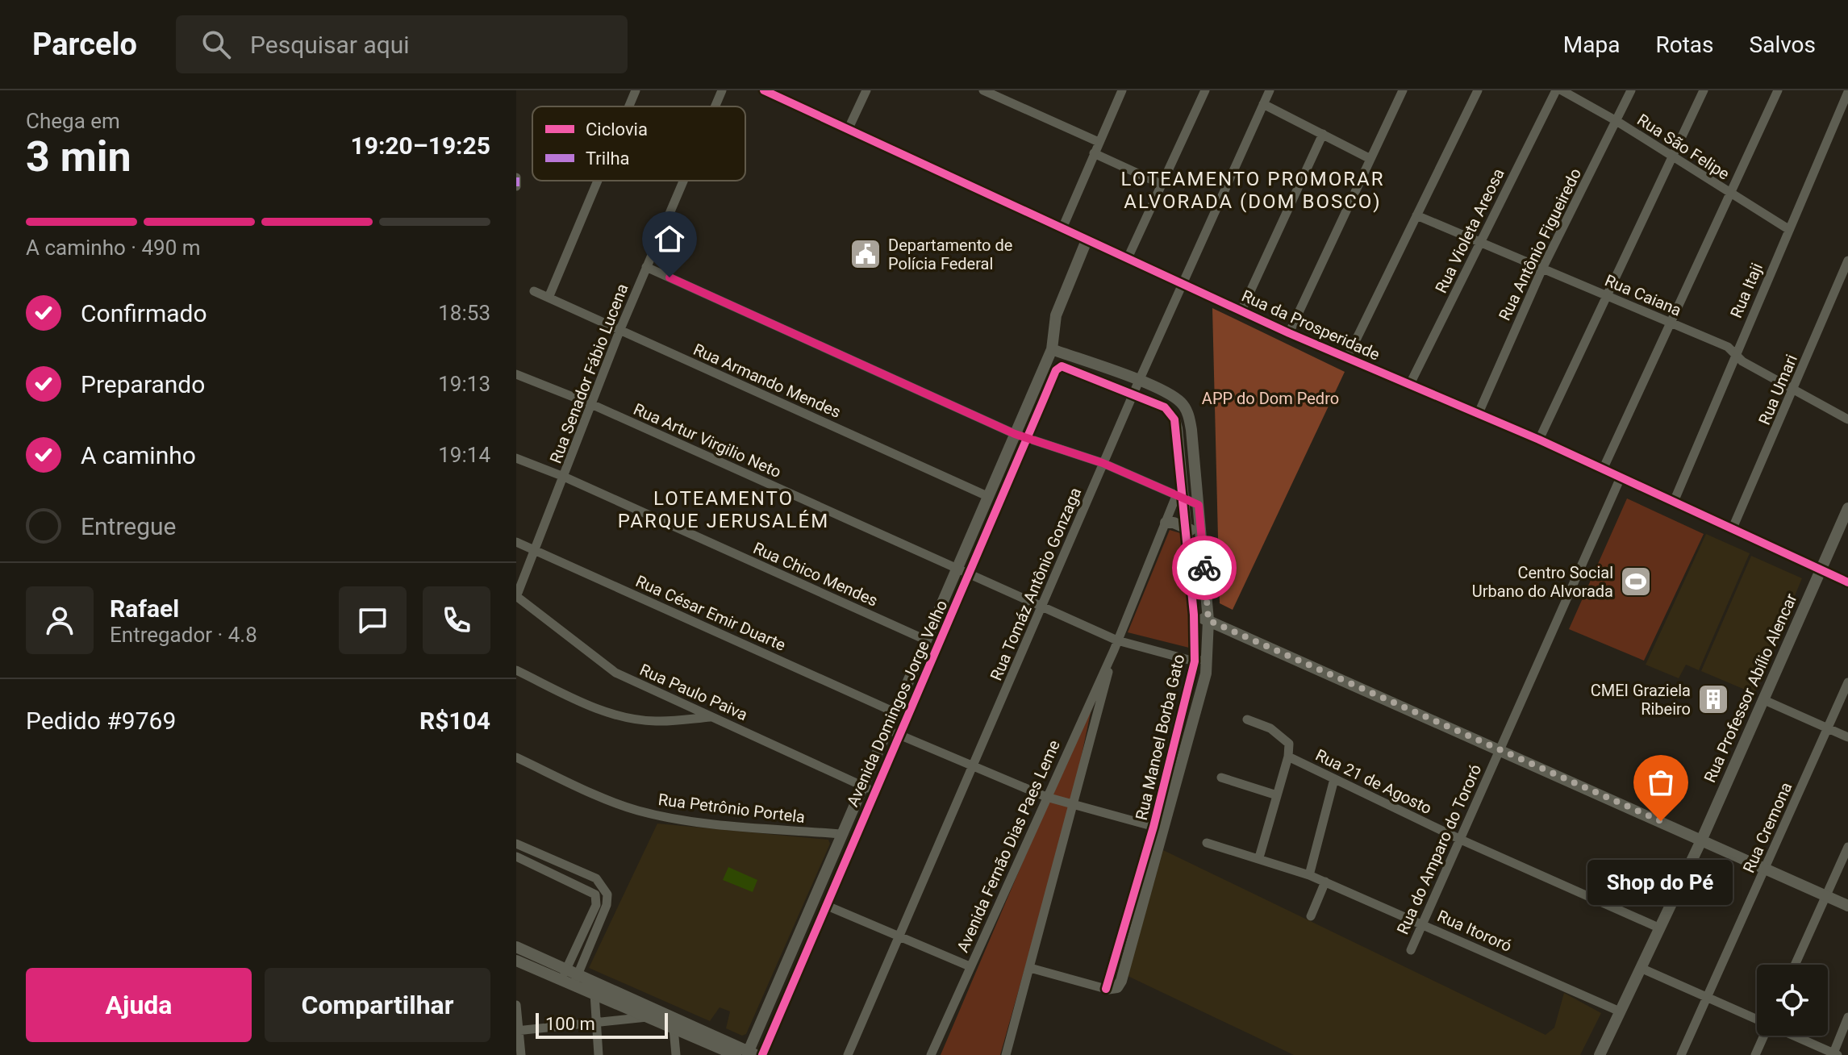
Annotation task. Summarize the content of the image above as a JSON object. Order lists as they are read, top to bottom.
{
  "streets": {
    "street": [
      "Rua São Felipe",
      "Rua Violeta Areosa",
      "Rua Antônio Figueiredo",
      "Rua Itaji",
      "Rua Caiana",
      "Rua da Prosperidade",
      "Rua Senador Fábio Lucena",
      "Rua Armando Mendes",
      "Rua Umari",
      "Rua Artur Virgilio Neto",
      "Rua Chico Mendes",
      "Rua Tomáz Antônio Gonzaga",
      "Rua César Emir Duarte",
      "Rua Professor Abílio Alencar",
      "Rua Paulo Paiva",
      "Avenida Domingos Jorge Velho",
      "Rua Manoel Borba Gato",
      "Rua 21 de Agosto",
      "Rua Petrônio Portela",
      "Rua Cremona",
      "Avenida Fernão Dias Paes Leme",
      "Rua do Amparo do Tororó",
      "Rua Itororó"
    ]
  },
  "crossings": [
    ["Rua São Felipe", "Rua Antônio Figueiredo"],
    ["Rua São Felipe", "Rua Itaji"],
    ["Rua Violeta Areosa", "Rua Caiana"],
    ["Rua Violeta Areosa", "Rua da Prosperidade"],
    ["Rua Antônio Figueiredo", "Rua Caiana"],
    ["Rua Antônio Figueiredo", "Rua da Prosperidade"],
    ["Rua Itaji", "Rua Caiana"],
    ["Rua Itaji", "Rua da Prosperidade"],
    ["Rua Caiana", "Rua Umari"],
    ["Rua da Prosperidade", "Rua Umari"],
    ["Rua da Prosperidade", "Rua Tomáz Antônio Gonzaga"],
    ["Rua da Prosperidade", "Rua Professor Abílio Alencar"],
    ["Rua da Prosperidade", "Avenida Domingos Jorge Velho"],
    ["Rua da Prosperidade", "Rua do Amparo do Tororó"],
    ["Rua Senador Fábio Lucena", "Rua Armando Mendes"],
    ["Rua Senador Fábio Lucena", "Rua Artur Virgilio Neto"],
    ["Rua Senador Fábio Lucena", "Rua Chico Mendes"],
    ["Rua Senador Fábio Lucena", "Rua César Emir Duarte"],
    ["Rua Senador Fábio Lucena", "Rua Paulo Paiva"],
    ["Rua Armando Mendes", "Avenida Domingos Jorge Velho"],
    ["Rua Artur Virgilio Neto", "Rua Tomáz Antônio Gonzaga"],
    ["Rua Artur Virgilio Neto", "Avenida Domingos Jorge Velho"],
    ["Rua Artur Virgilio Neto", "Rua Manoel Borba Gato"],
    ["Rua Artur Virgilio Neto", "Avenida Fernão Dias Paes Leme"],
    ["Rua Chico Mendes", "Avenida Domingos Jorge Velho"],
    ["Rua Tomáz Antônio Gonzaga", "Rua Manoel Borba Gato"],
    ["Rua César Emir Duarte", "Avenida Domingos Jorge Velho"],
    ["Rua Professor Abílio Alencar", "Rua 21 de Agosto"],
    ["Rua Professor Abílio Alencar", "Rua Itororó"],
    ["Rua Paulo Paiva", "Avenida Domingos Jorge Velho"],
    ["Avenida Domingos Jorge Velho", "Rua Manoel Borba Gato"],
    ["Avenida Domingos Jorge Velho", "Rua Petrônio Portela"],
    ["Rua Manoel Borba Gato", "Avenida Fernão Dias Paes Leme"],
    ["Rua 21 de Agosto", "Rua do Amparo do Tororó"],
    ["Rua do Amparo do Tororó", "Rua Itororó"]
  ],
  "districts": ["LOTEAMENTO PROMORAR ALVORADA (DOM BOSCO)", "LOTEAMENTO PARQUE JERUSALÉM"],
  "parks": ["APP do Dom Pedro"],
  "places": {
    "public building": ["Departamento de Polícia Federal"],
    "sports": ["Centro Social Urbano do Alvorada"],
    "building": ["CMEI Graziela Ribeiro"],
    "other": ["Shop do Pé"]
  },
  "legend": ["Ciclovia", "Trilha"],
  "scale_bar": "100 m",
  "page": {
    "header": "Parcelo",
    "search": "Pesquisar aqui",
    "nav": ["Mapa", "Rotas", "Salvos"],
    "heading": ["3 min", "Chega em", "19:20–19:25"],
    "panel": [
      "Rafael",
      "Entregador · 4.8",
      "Pedido #9769",
      "R$104"
    ],
    "bar": "A caminho · 490 m",
    "list": [
      ["Confirmado", "18:53"],
      ["Preparando", "19:13"],
      ["A caminho", "19:14"],
      "Entregue"
    ],
    "bubble": "Shop do Pé",
    "buttons": ["Ajuda", "Compartilhar"],
    "scale": "100 m"
  }
}
